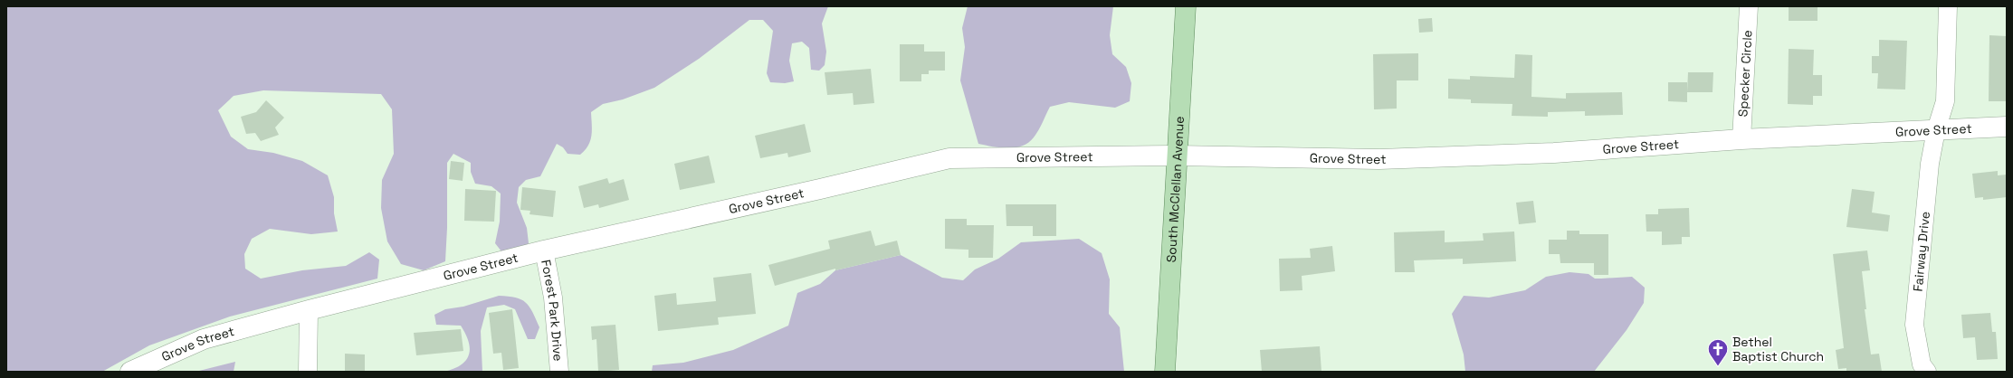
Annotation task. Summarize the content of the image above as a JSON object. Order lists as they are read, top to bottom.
{
  "streets": {
    "main road": ["Grove Street", "South McClellan Avenue"],
    "street": ["Specker Circle", "Fairway Drive", "Forest Park Drive"]
  },
  "crossings": [
    ["Specker Circle", "Grove Street"],
    ["Grove Street", "South McClellan Avenue"],
    ["Grove Street", "Fairway Drive"],
    ["Grove Street", "Forest Park Drive"]
  ],
  "places": {
    "church": ["Bethel Baptist Church"]
  }
}
